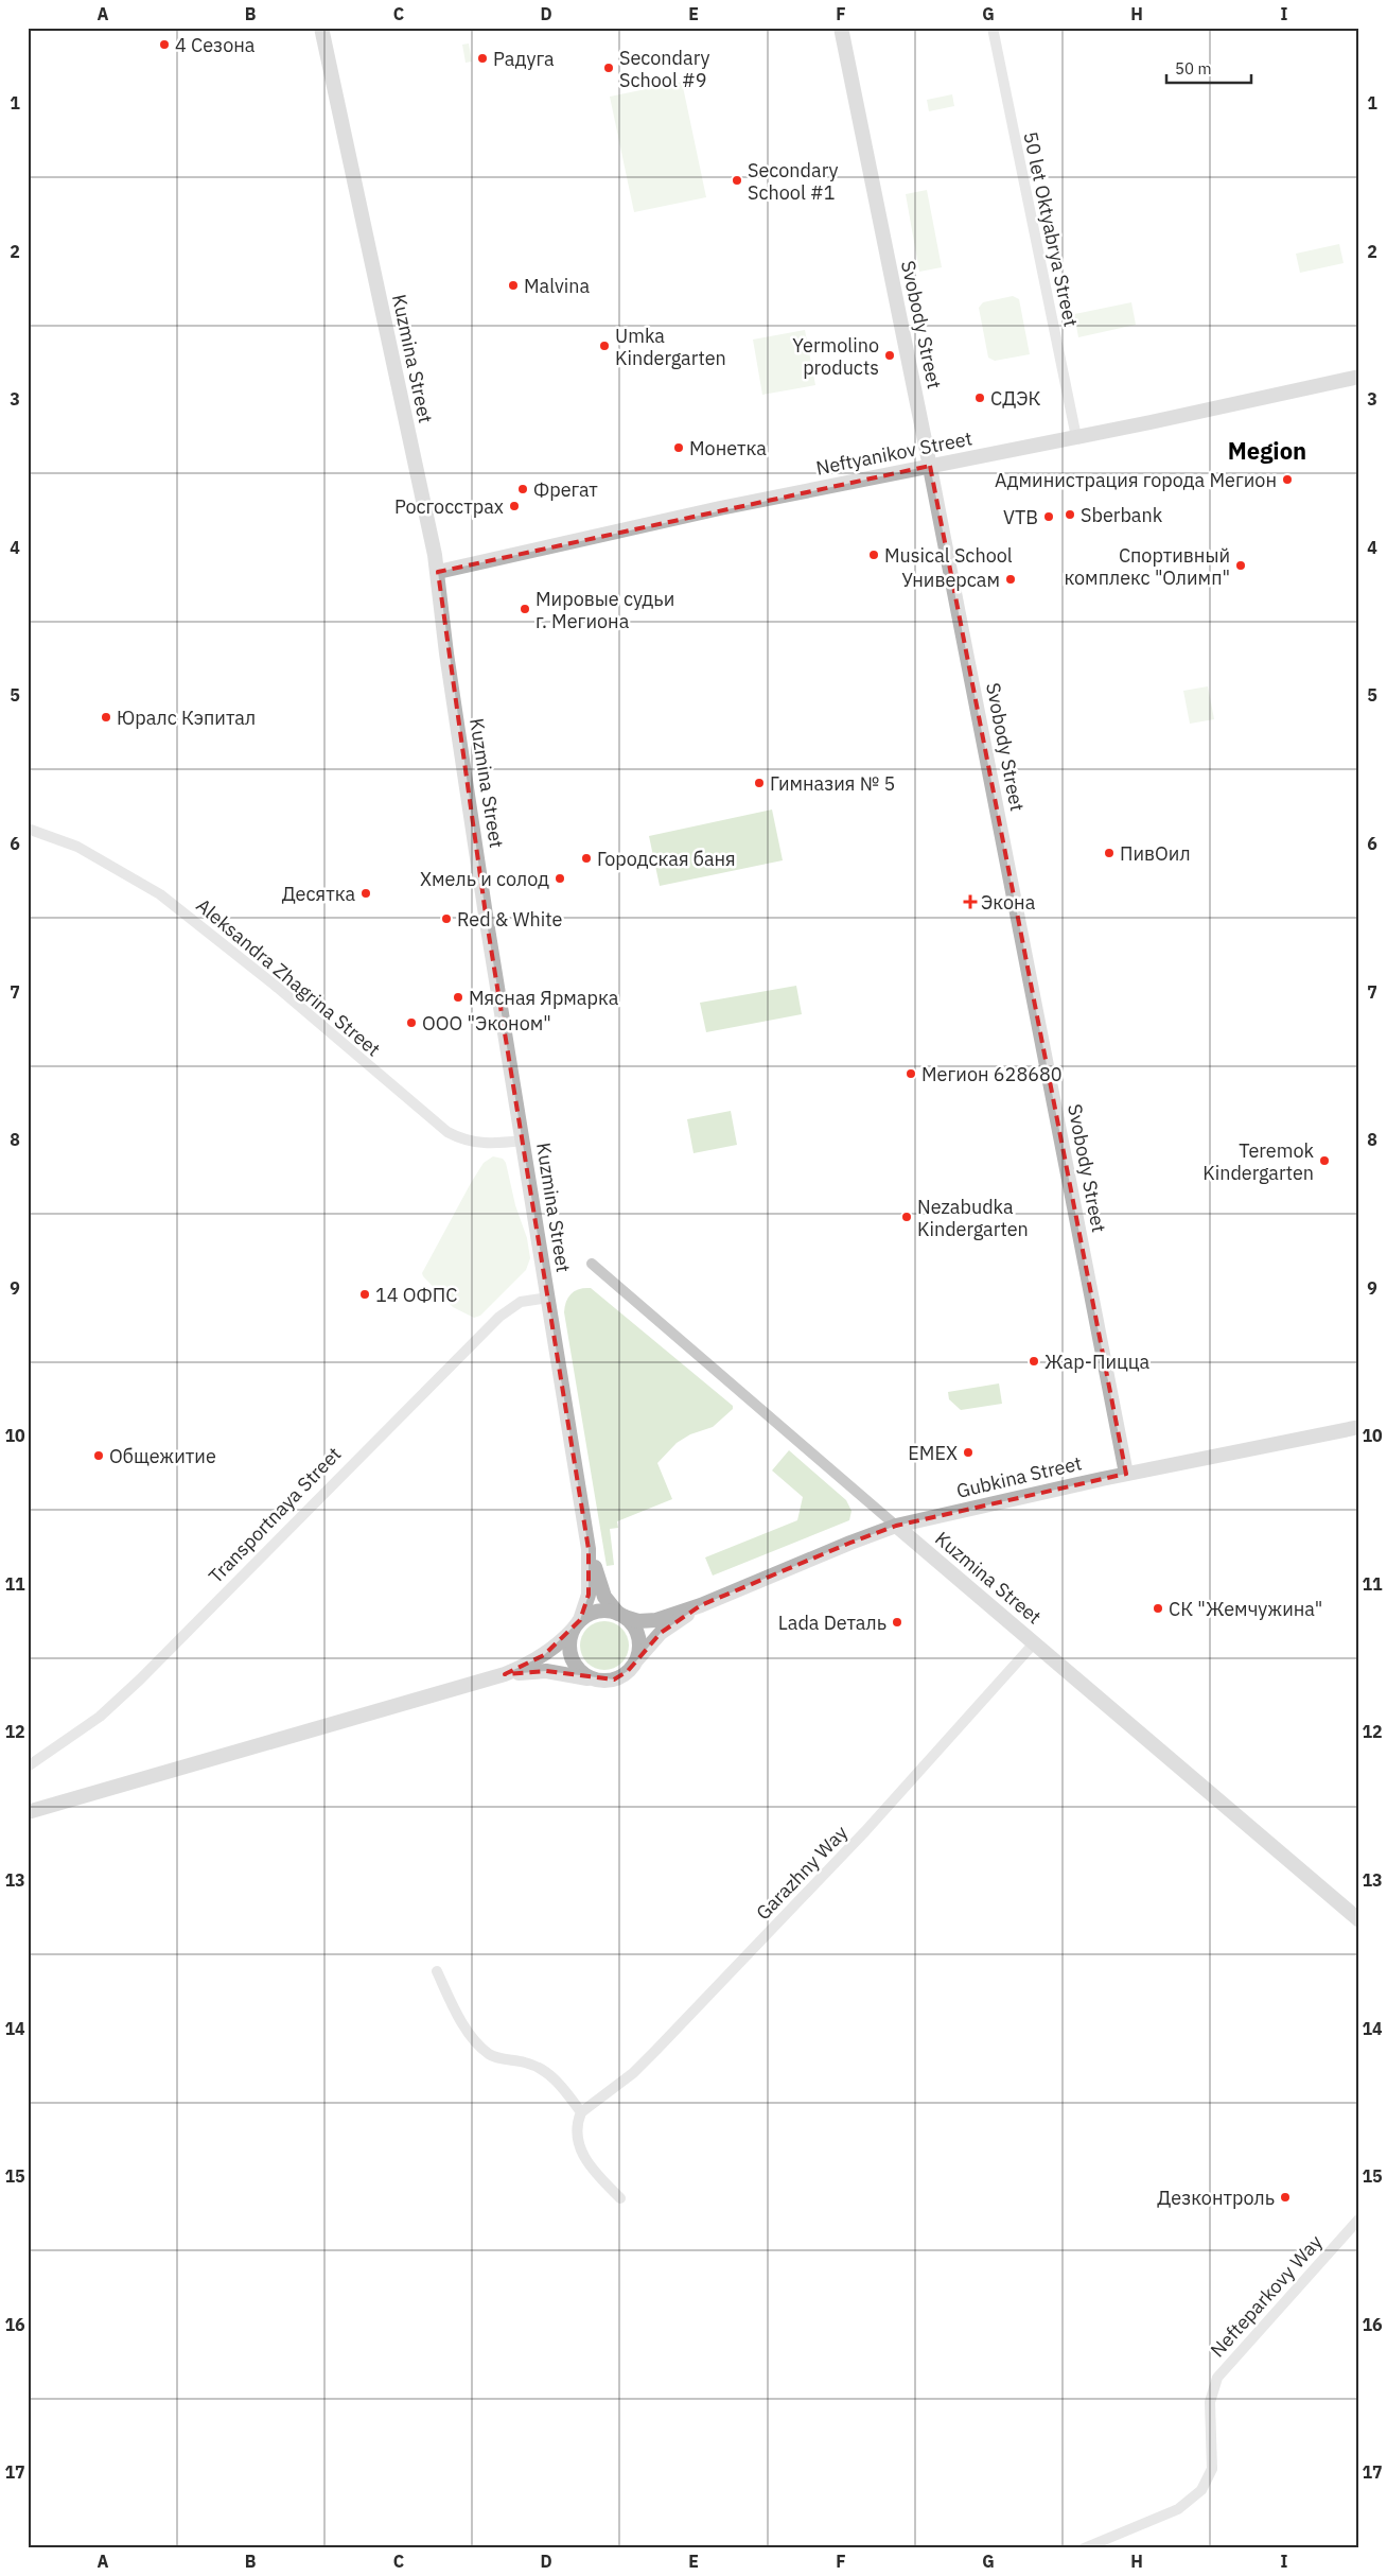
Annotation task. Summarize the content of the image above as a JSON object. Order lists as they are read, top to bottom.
{
  "streets": {
    "main road": [
      "Svobody Street",
      "Kuzmina Street",
      "Neftyanikov Street",
      "Gubkina Street"
    ],
    "street": [
      "50 let Oktyabrya Street",
      "Aleksandra Zhagrina Street",
      "Transportnaya Street",
      "Garazhny Way",
      "Nefteparkovy Way"
    ]
  },
  "crossings": [
    ["50 let Oktyabrya Street", "Neftyanikov Street"],
    ["Svobody Street", "Neftyanikov Street"],
    ["Svobody Street", "Gubkina Street"],
    ["Kuzmina Street", "Neftyanikov Street"],
    ["Kuzmina Street", "Aleksandra Zhagrina Street"],
    ["Kuzmina Street", "Gubkina Street"],
    ["Kuzmina Street", "Transportnaya Street"],
    ["Kuzmina Street", "Garazhny Way"]
  ],
  "districts": ["Megion"],
  "places": {
    "other": [
      "4 Сезона",
      "Радуга",
      "Secondary School #9",
      "Secondary School #1",
      "Malvina",
      "Umka Kindergarten",
      "Yermolino products",
      "СДЭК",
      "Монетка",
      "Администрация города Мегион",
      "Фрегат",
      "Росгосстрах",
      "Sberbank",
      "VTB",
      "Musical School",
      "Спортивный комплекс \"Олимп\"",
      "Универсам",
      "Мировые судьи г. Мегиона",
      "Юралс Кэпитал",
      "Гимназия № 5",
      "ПивОил",
      "Городская баня",
      "Хмель и солод",
      "Десятка",
      "Red & White",
      "Мясная Ярмарка",
      "ООО \"Эконом\"",
      "Мегион 628680",
      "Teremok Kindergarten",
      "Nezabudka Kindergarten",
      "14 ОФПС",
      "Жар-Пицца",
      "EMEX",
      "Общежитие",
      "СК \"Жемчужина\"",
      "Lada Dеталь",
      "Дезконтроль"
    ],
    "health": ["Экона"]
  },
  "scale_bar": "50 m",
  "grid": {
    "columns": [
      "A",
      "B",
      "C",
      "D",
      "E",
      "F",
      "G",
      "H",
      "I"
    ],
    "rows": [
      "1",
      "2",
      "3",
      "4",
      "5",
      "6",
      "7",
      "8",
      "9",
      "10",
      "11",
      "12",
      "13",
      "14",
      "15",
      "16",
      "17"
    ]
  }
}
